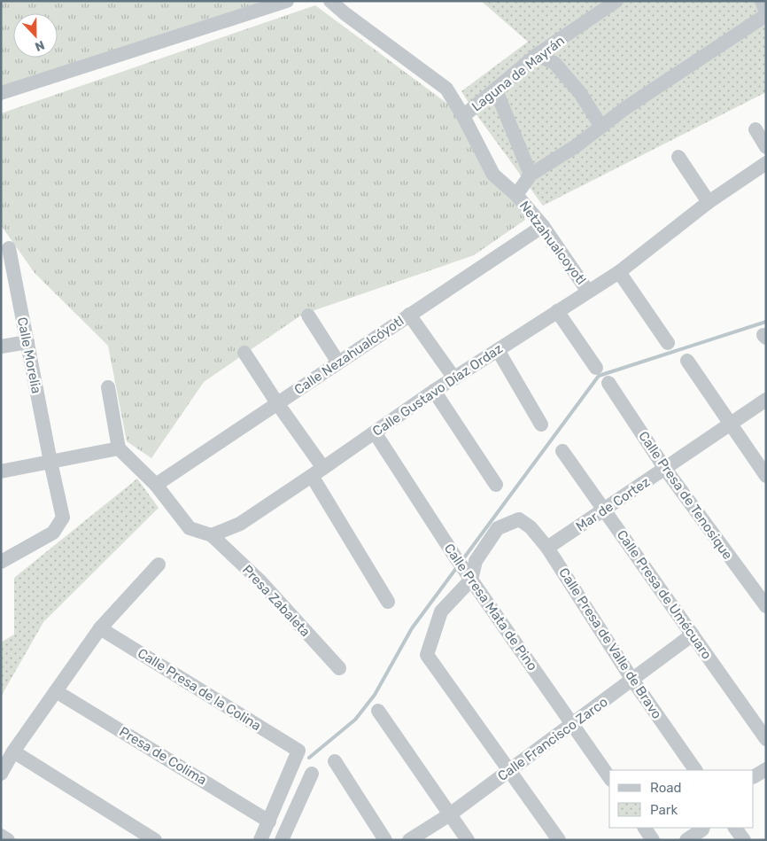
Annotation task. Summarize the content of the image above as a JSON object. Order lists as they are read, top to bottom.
{
  "streets": {
    "street": [
      "Laguna de Mayrán",
      "Netzahualcoyotl",
      "Calle Morelia",
      "Calle Nezahualcóyotl",
      "Calle Gustavo Díaz Ordaz",
      "Calle Presa de Tenosique",
      "Mar de Cortez",
      "Calle Presa de Umécuaro",
      "Presa Zabaleta",
      "Calle Presa Mata de Pino",
      "Calle Presa de Valle de Bravo",
      "Calle Presa de la Colina",
      "Calle Francisco Zarco",
      "Presa de Colima"
    ]
  },
  "crossings": [
    ["Laguna de Mayrán", "Netzahualcoyotl"],
    ["Netzahualcoyotl", "Calle Nezahualcóyotl"],
    ["Netzahualcoyotl", "Calle Gustavo Díaz Ordaz"],
    ["Calle Gustavo Díaz Ordaz", "Presa Zabaleta"],
    ["Calle Gustavo Díaz Ordaz", "Calle Presa Mata de Pino"],
    ["Calle Presa de Tenosique", "Mar de Cortez"],
    ["Mar de Cortez", "Calle Presa de Umécuaro"],
    ["Mar de Cortez", "Calle Presa de Valle de Bravo"],
    ["Calle Presa de Umécuaro", "Calle Francisco Zarco"],
    ["Calle Presa Mata de Pino", "Calle Presa de Valle de Bravo"],
    ["Calle Presa Mata de Pino", "Calle Francisco Zarco"],
    ["Calle Presa de Valle de Bravo", "Calle Francisco Zarco"],
    ["Calle Presa de la Colina", "Presa de Colima"]
  ],
  "legend": ["Road", "Park"],
  "north": "bottom"
}
